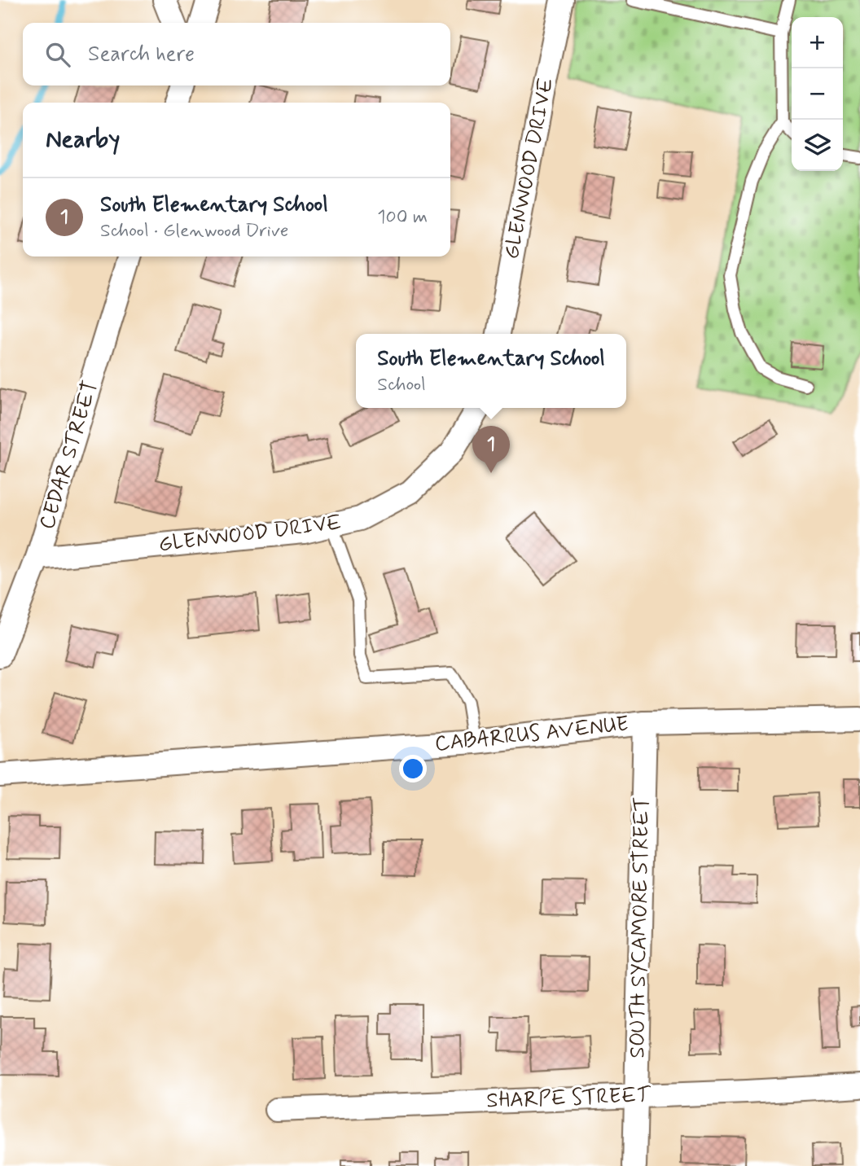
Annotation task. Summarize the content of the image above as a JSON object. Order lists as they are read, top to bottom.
{
  "streets": {
    "street": [
      "GLENWOOD DRIVE",
      "CEDAR STREET",
      "CABARRUS AVENUE",
      "SOUTH SYCAMORE STREET",
      "SHARPE STREET"
    ]
  },
  "crossings": [
    ["GLENWOOD DRIVE", "CEDAR STREET"],
    ["CABARRUS AVENUE", "SOUTH SYCAMORE STREET"],
    ["SOUTH SYCAMORE STREET", "SHARPE STREET"]
  ],
  "page": {
    "map_buttons": ["+", "−"],
    "search": "Search here",
    "heading": "Nearby",
    "list": [
      {
        "mark": "1",
        "name": "South Elementary School",
        "note": "School · Glenwood Drive",
        "value": "100 m"
      }
    ],
    "popup": ["South Elementary School", "School"],
    "pins": "1"
  }
}
